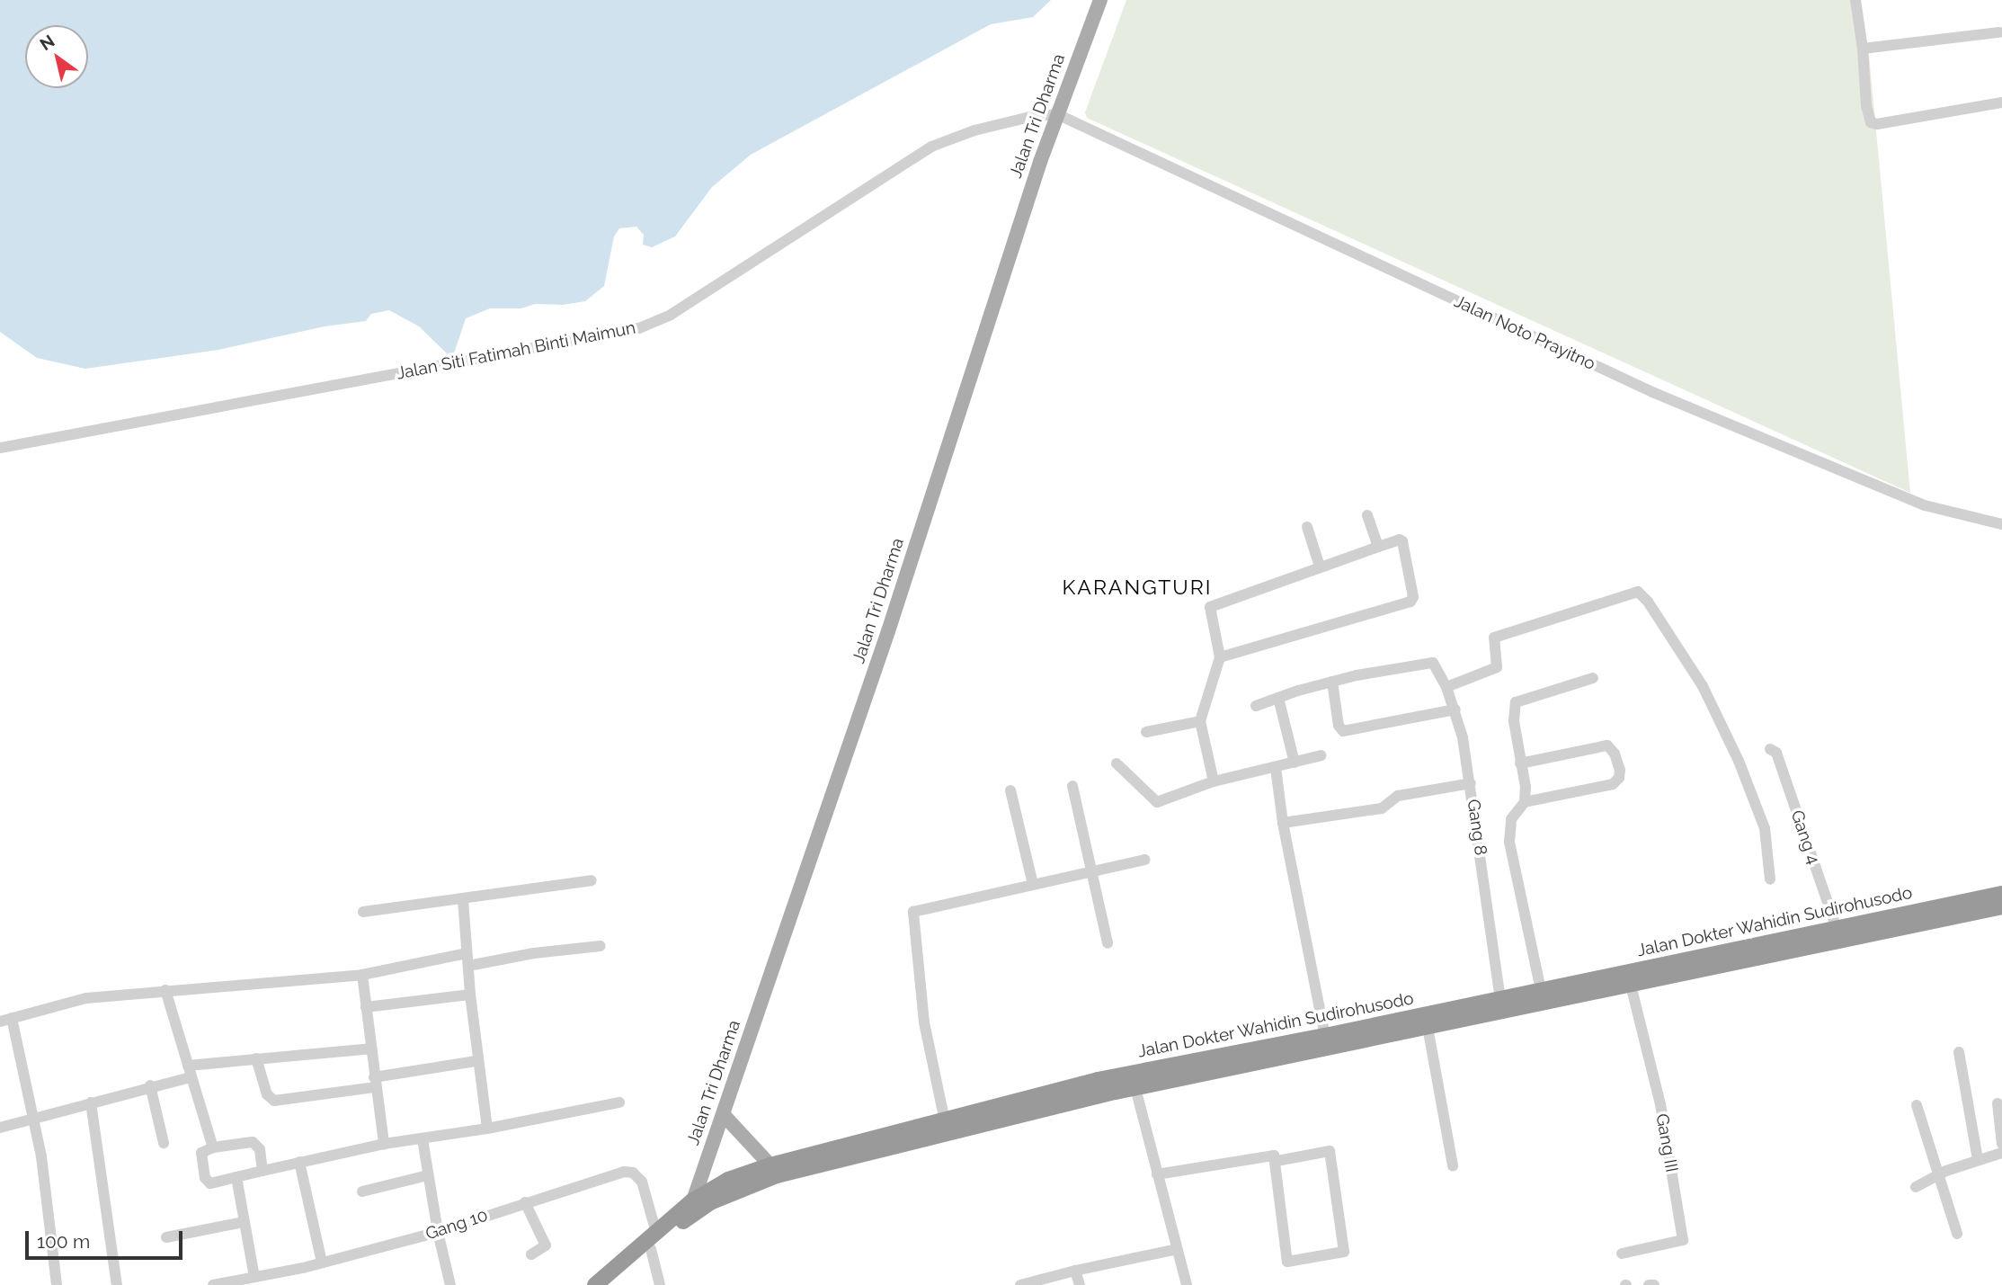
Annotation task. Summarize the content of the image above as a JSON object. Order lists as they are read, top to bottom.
{
  "streets": {
    "highway": ["Jalan Dokter Wahidin Sudirohusodo"],
    "main road": ["Jalan Tri Dharma"],
    "street": [
      "Jalan Noto Prayitno",
      "Jalan Siti Fatimah Binti Maimun",
      "Gang 8",
      "Gang 4",
      "Gang III",
      "Gang 10"
    ]
  },
  "crossings": [
    ["Jalan Tri Dharma", "Jalan Noto Prayitno"],
    ["Jalan Tri Dharma", "Jalan Siti Fatimah Binti Maimun"],
    ["Jalan Tri Dharma", "Jalan Dokter Wahidin Sudirohusodo"],
    ["Jalan Noto Prayitno", "Jalan Siti Fatimah Binti Maimun"],
    ["Gang 8", "Jalan Dokter Wahidin Sudirohusodo"],
    ["Gang 4", "Jalan Dokter Wahidin Sudirohusodo"],
    ["Jalan Dokter Wahidin Sudirohusodo", "Gang III"],
    ["Jalan Dokter Wahidin Sudirohusodo", "Gang 10"]
  ],
  "districts": ["KARANGTURI"],
  "scale_bar": "100 m",
  "north": "top left"
}
